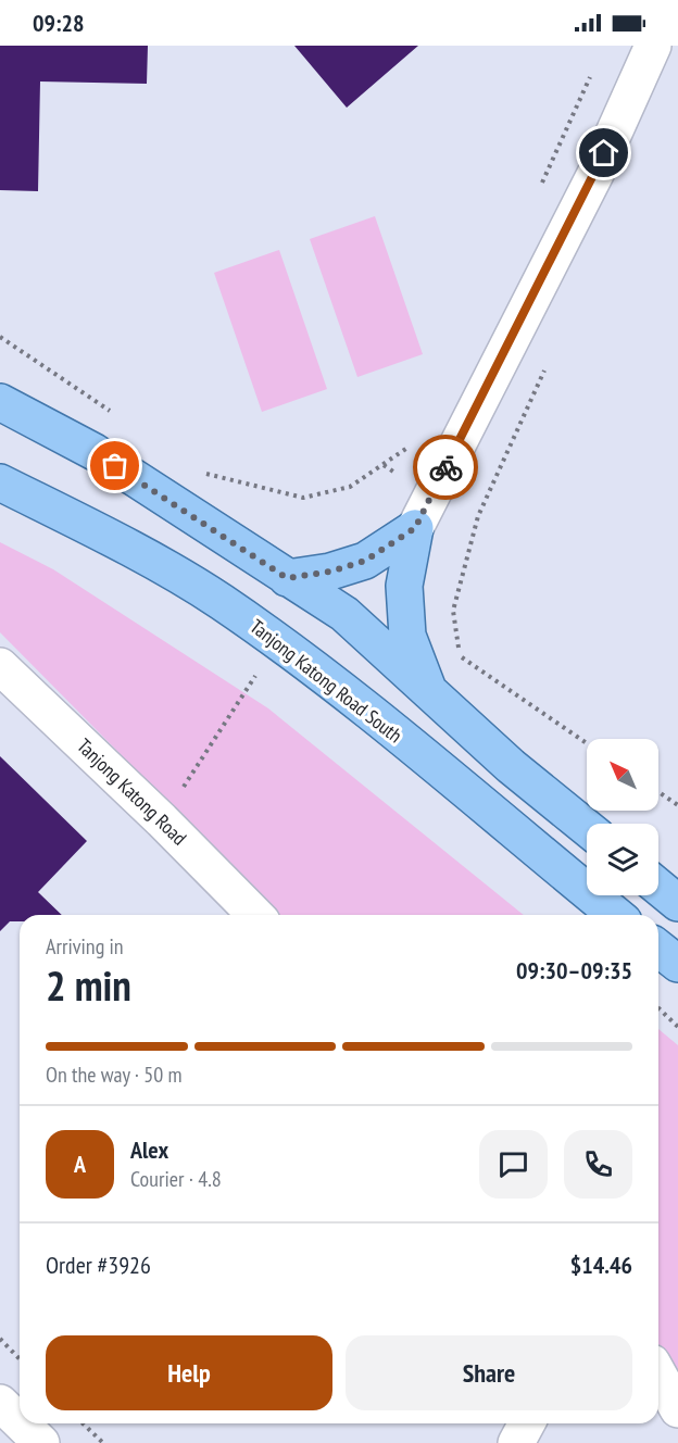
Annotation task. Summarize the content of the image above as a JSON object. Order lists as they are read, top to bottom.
{
  "streets": {
    "main road": ["Tanjong Katong Road South"],
    "street": ["Tanjong Katong Road"]
  },
  "north": "top left",
  "page": {
    "status": "09:28",
    "heading": ["2 min", "Arriving in", "09:30–09:35"],
    "panel": [
      "Alex",
      "Courier · 4.8",
      "Order #3926",
      "$14.46"
    ],
    "bar": "On the way · 50 m",
    "round": "A",
    "buttons": ["Help", "Share"]
  }
}
